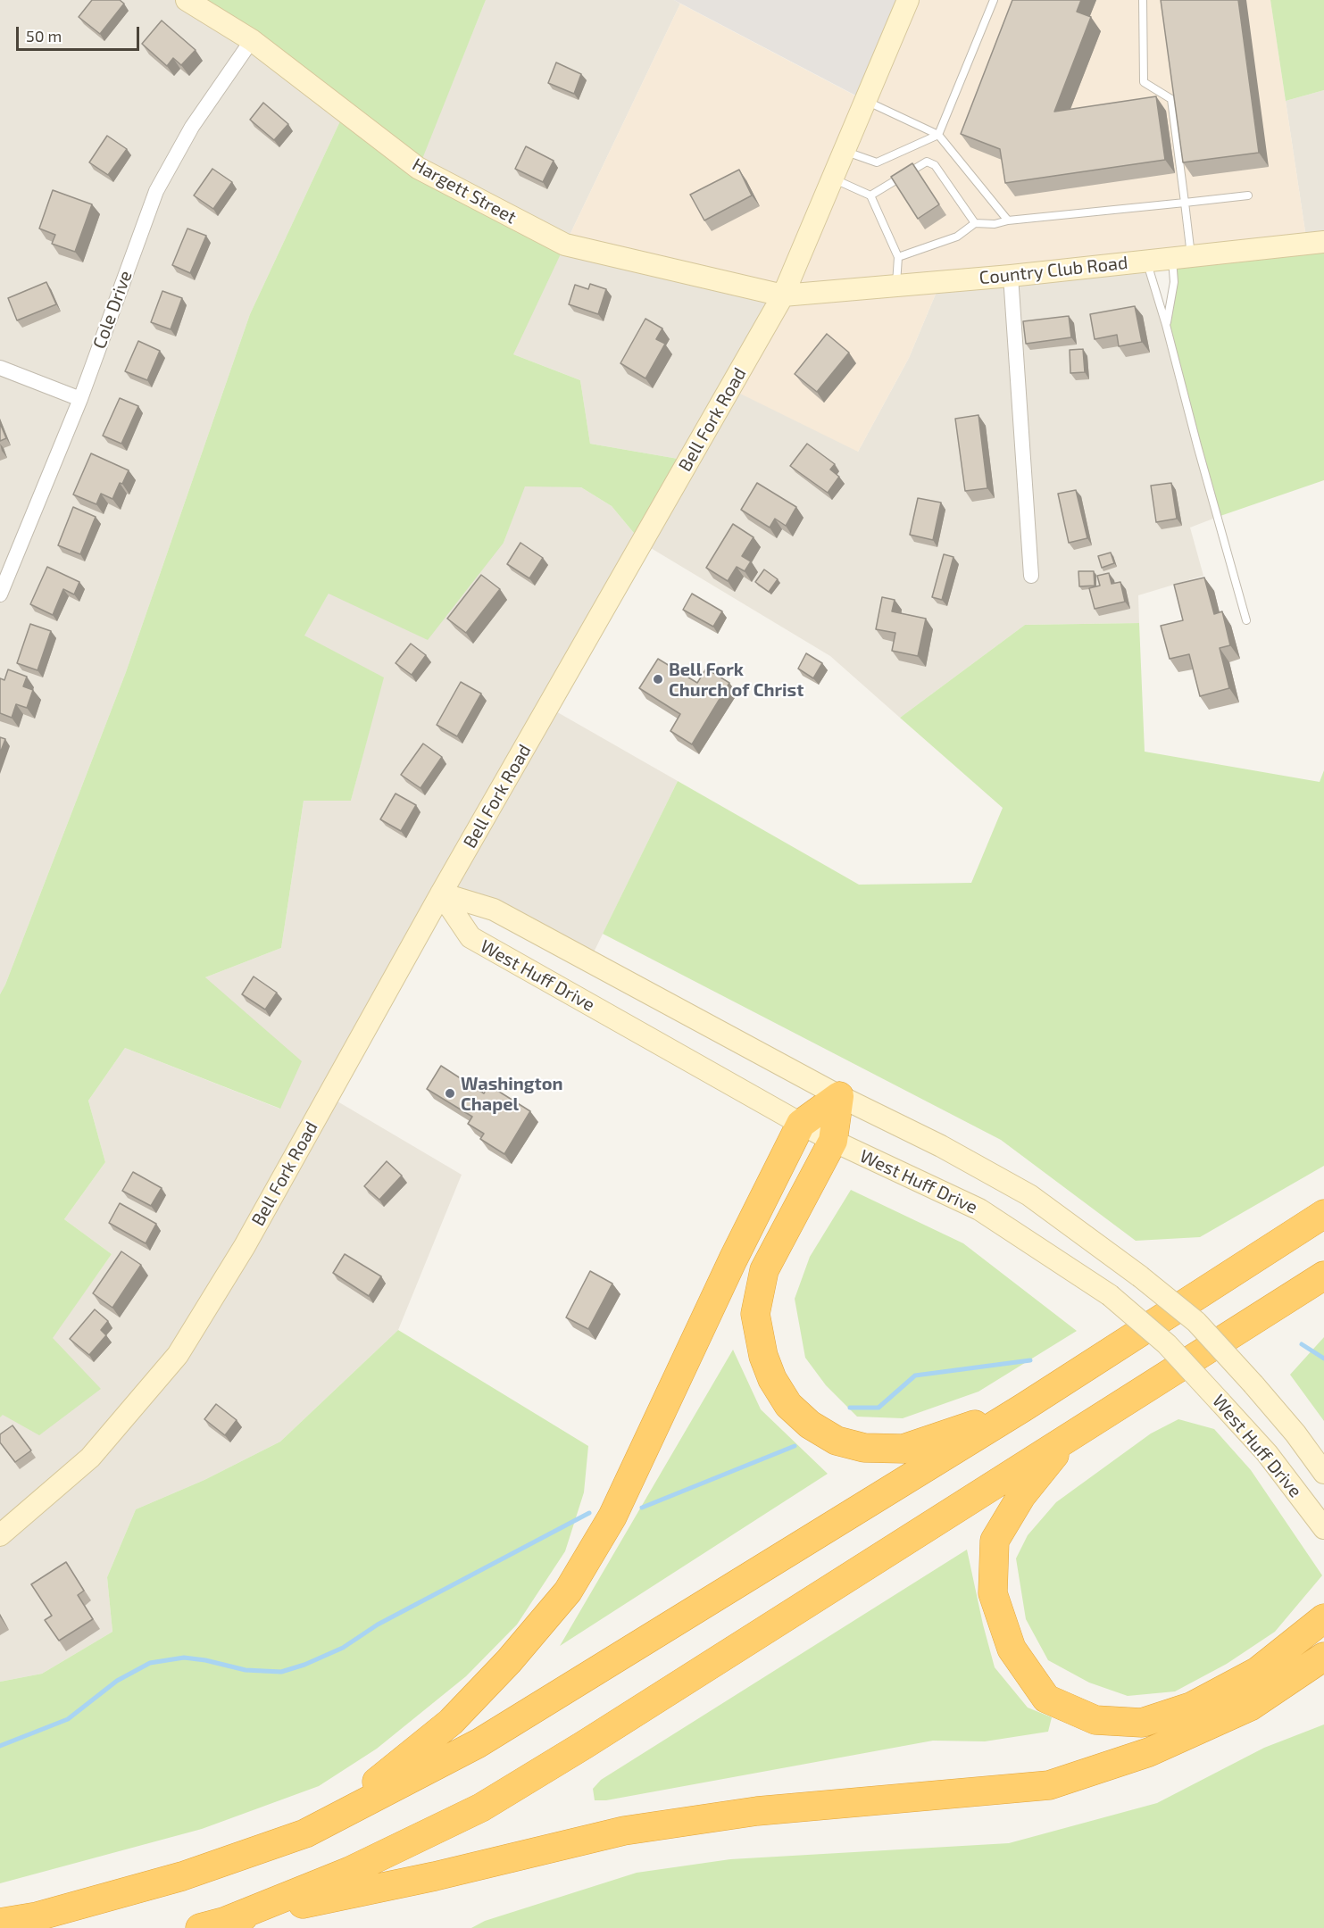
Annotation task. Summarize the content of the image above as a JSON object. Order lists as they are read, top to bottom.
{
  "streets": {
    "main road": [
      "Hargett Street",
      "Country Club Road",
      "Bell Fork Road",
      "West Huff Drive"
    ],
    "street": ["Cole Drive"]
  },
  "crossings": [
    ["Hargett Street", "Country Club Road"],
    ["Hargett Street", "Cole Drive"],
    ["Hargett Street", "Bell Fork Road"],
    ["Country Club Road", "Bell Fork Road"],
    ["Bell Fork Road", "West Huff Drive"]
  ],
  "places": ["Bell Fork Church of Christ", "Washington Chapel"],
  "scale_bar": "50 m"
}
